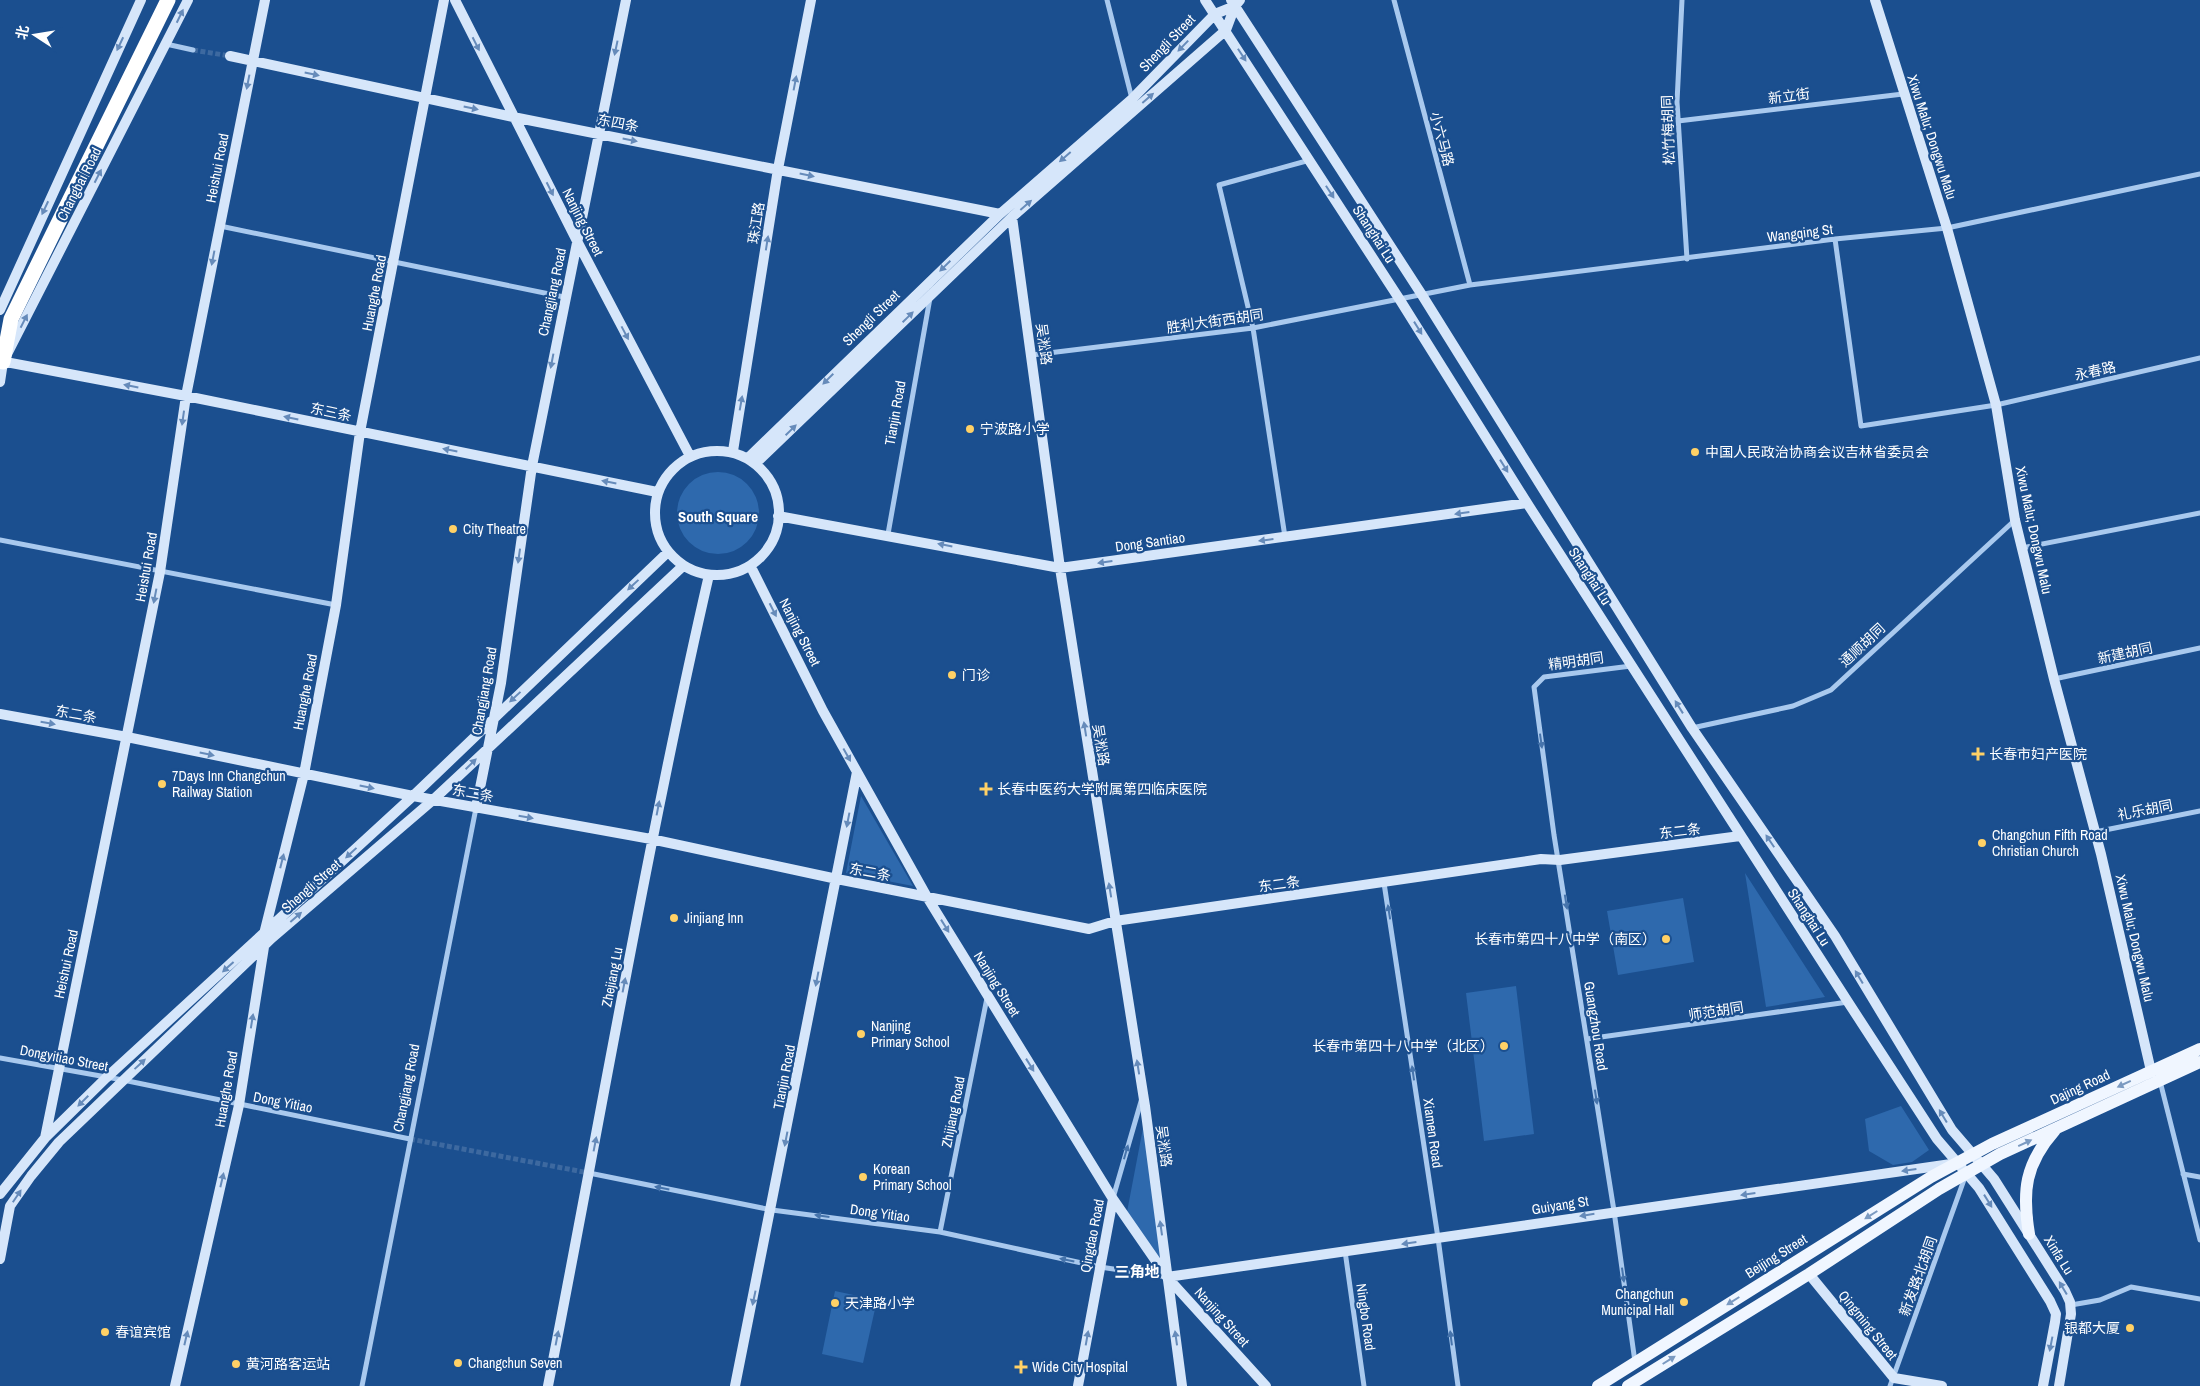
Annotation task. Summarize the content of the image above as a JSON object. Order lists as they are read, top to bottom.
{
  "streets": {
    "main road": ["Dajing Road", "Beijing Street"],
    "street": [
      "Shengli Street",
      "新立街",
      "东四条",
      "松竹梅胡同",
      "Xiwu Malu; Dongwu Malu",
      "小六马路",
      "Heishui Road",
      "Changbai Road",
      "Nanjing Street",
      "珠江路",
      "Wangqing St",
      "Shanghai Lu",
      "Changjiang Road",
      "Huanghe Road",
      "胜利大街西胡同",
      "吴淞路",
      "永春路",
      "东三条",
      "Tianjin Road",
      "Dong Santiao",
      "通顺胡同",
      "新建胡同",
      "精明胡同",
      "东二条",
      "礼乐胡同",
      "Zhejiang Lu",
      "师范胡同",
      "Guangzhou Road",
      "Dongyitiao Street",
      "Dong Yitiao",
      "Zhijiang Road",
      "Xiamen Road",
      "Guiyang St",
      "Qingdao Road",
      "Xinfa Lu",
      "新发路北胡同",
      "Ningbo Road",
      "Qingming Street"
    ]
  },
  "crossings": [
    ["Shengli Street", "东四条"],
    ["Shengli Street", "Heishui Road"],
    ["Shengli Street", "Nanjing Street"],
    ["Shengli Street", "珠江路"],
    ["Shengli Street", "Shanghai Lu"],
    ["Shengli Street", "Changjiang Road"],
    ["Shengli Street", "Huanghe Road"],
    ["Shengli Street", "吴淞路"],
    ["Shengli Street", "东三条"],
    ["Shengli Street", "Tianjin Road"],
    ["Shengli Street", "Dong Santiao"],
    ["Shengli Street", "东二条"],
    ["Shengli Street", "Zhejiang Lu"],
    ["Shengli Street", "Dongyitiao Street"],
    ["Shengli Street", "Dong Yitiao"],
    ["新立街", "松竹梅胡同"],
    ["新立街", "Xiwu Malu; Dongwu Malu"],
    ["东四条", "Heishui Road"],
    ["东四条", "Nanjing Street"],
    ["东四条", "珠江路"],
    ["东四条", "Changjiang Road"],
    ["东四条", "Huanghe Road"],
    ["松竹梅胡同", "Wangqing St"],
    ["Xiwu Malu; Dongwu Malu", "Wangqing St"],
    ["Xiwu Malu; Dongwu Malu", "永春路"],
    ["Xiwu Malu; Dongwu Malu", "通顺胡同"],
    ["Xiwu Malu; Dongwu Malu", "新建胡同"],
    ["Xiwu Malu; Dongwu Malu", "礼乐胡同"],
    ["Xiwu Malu; Dongwu Malu", "Dajing Road"],
    ["小六马路", "Wangqing St"],
    ["Heishui Road", "东三条"],
    ["Heishui Road", "东二条"],
    ["Heishui Road", "Dongyitiao Street"],
    ["Changbai Road", "东三条"],
    ["Nanjing Street", "珠江路"],
    ["Nanjing Street", "Changjiang Road"],
    ["Nanjing Street", "吴淞路"],
    ["Nanjing Street", "东三条"],
    ["Nanjing Street", "Tianjin Road"],
    ["Nanjing Street", "Dong Santiao"],
    ["Nanjing Street", "东二条"],
    ["Nanjing Street", "Zhejiang Lu"],
    ["Nanjing Street", "Dong Yitiao"],
    ["Nanjing Street", "Zhijiang Road"],
    ["Nanjing Street", "Guiyang St"],
    ["Nanjing Street", "Qingdao Road"],
    ["珠江路", "东三条"],
    ["珠江路", "Dong Santiao"],
    ["珠江路", "Zhejiang Lu"],
    ["Wangqing St", "Shanghai Lu"],
    ["Wangqing St", "胜利大街西胡同"],
    ["Wangqing St", "永春路"],
    ["Shanghai Lu", "胜利大街西胡同"],
    ["Shanghai Lu", "Dong Santiao"],
    ["Shanghai Lu", "通顺胡同"],
    ["Shanghai Lu", "精明胡同"],
    ["Shanghai Lu", "东二条"],
    ["Shanghai Lu", "师范胡同"],
    ["Shanghai Lu", "Dajing Road"],
    ["Shanghai Lu", "Guiyang St"],
    ["Shanghai Lu", "Xinfa Lu"],
    ["Shanghai Lu", "Beijing Street"],
    ["Changjiang Road", "东三条"],
    ["Changjiang Road", "东二条"],
    ["Changjiang Road", "Dong Yitiao"],
    ["Huanghe Road", "东三条"],
    ["Huanghe Road", "东二条"],
    ["Huanghe Road", "Dong Yitiao"],
    ["胜利大街西胡同", "吴淞路"],
    ["吴淞路", "Dong Santiao"],
    ["吴淞路", "东二条"],
    ["吴淞路", "Dong Yitiao"],
    ["吴淞路", "Guiyang St"],
    ["吴淞路", "Qingdao Road"],
    ["东三条", "Dong Santiao"],
    ["东三条", "Zhejiang Lu"],
    ["Tianjin Road", "Dong Santiao"],
    ["Tianjin Road", "东二条"],
    ["Tianjin Road", "Dong Yitiao"],
    ["Dong Santiao", "Zhejiang Lu"],
    ["精明胡同", "Guangzhou Road"],
    ["东二条", "Zhejiang Lu"],
    ["东二条", "Guangzhou Road"],
    ["东二条", "Xiamen Road"],
    ["Zhejiang Lu", "Dong Yitiao"],
    ["师范胡同", "Guangzhou Road"],
    ["Guangzhou Road", "Guiyang St"],
    ["Guangzhou Road", "Beijing Street"],
    ["Dongyitiao Street", "Dong Yitiao"],
    ["Dajing Road", "Xinfa Lu"],
    ["Dajing Road", "Beijing Street"],
    ["Dong Yitiao", "Zhijiang Road"],
    ["Dong Yitiao", "Guiyang St"],
    ["Dong Yitiao", "Qingdao Road"],
    ["Xiamen Road", "Guiyang St"],
    ["Guiyang St", "Beijing Street"],
    ["Guiyang St", "Ningbo Road"],
    ["Xinfa Lu", "Beijing Street"],
    ["新发路北胡同", "Qingming Street"]
  ],
  "one_way": [
    "东四条",
    "Heishui Road",
    "Nanjing Street",
    "珠江路",
    "Changjiang Road",
    "Huanghe Road",
    "吴淞路",
    "东三条",
    "Tianjin Road",
    "Dong Santiao",
    "Zhejiang Lu",
    "Guangzhou Road",
    "Dong Yitiao",
    "Xiamen Road",
    "Guiyang St",
    "Qingdao Road"
  ],
  "districts": ["South Square", "三角地"],
  "places": {
    "other": [
      "宁波路小学",
      "中国人民政治协商会议吉林省委员会",
      "City Theatre",
      "门诊",
      "7Days Inn Changchun Railway Station",
      "Changchun Fifth Road Christian Church",
      "Jinjiang Inn",
      "长春市第四十八中学（南区）",
      "Nanjing Primary School",
      "长春市第四十八中学（北区）",
      "Korean Primary School",
      "Changchun Municipal Hall",
      "天津路小学",
      "银都大厦",
      "春谊宾馆",
      "Changchun Seven",
      "黄河路客运站"
    ],
    "health": ["长春市妇产医院", "长春中医药大学附属第四临床医院", "Wide City Hospital"]
  },
  "north": "left"
}
